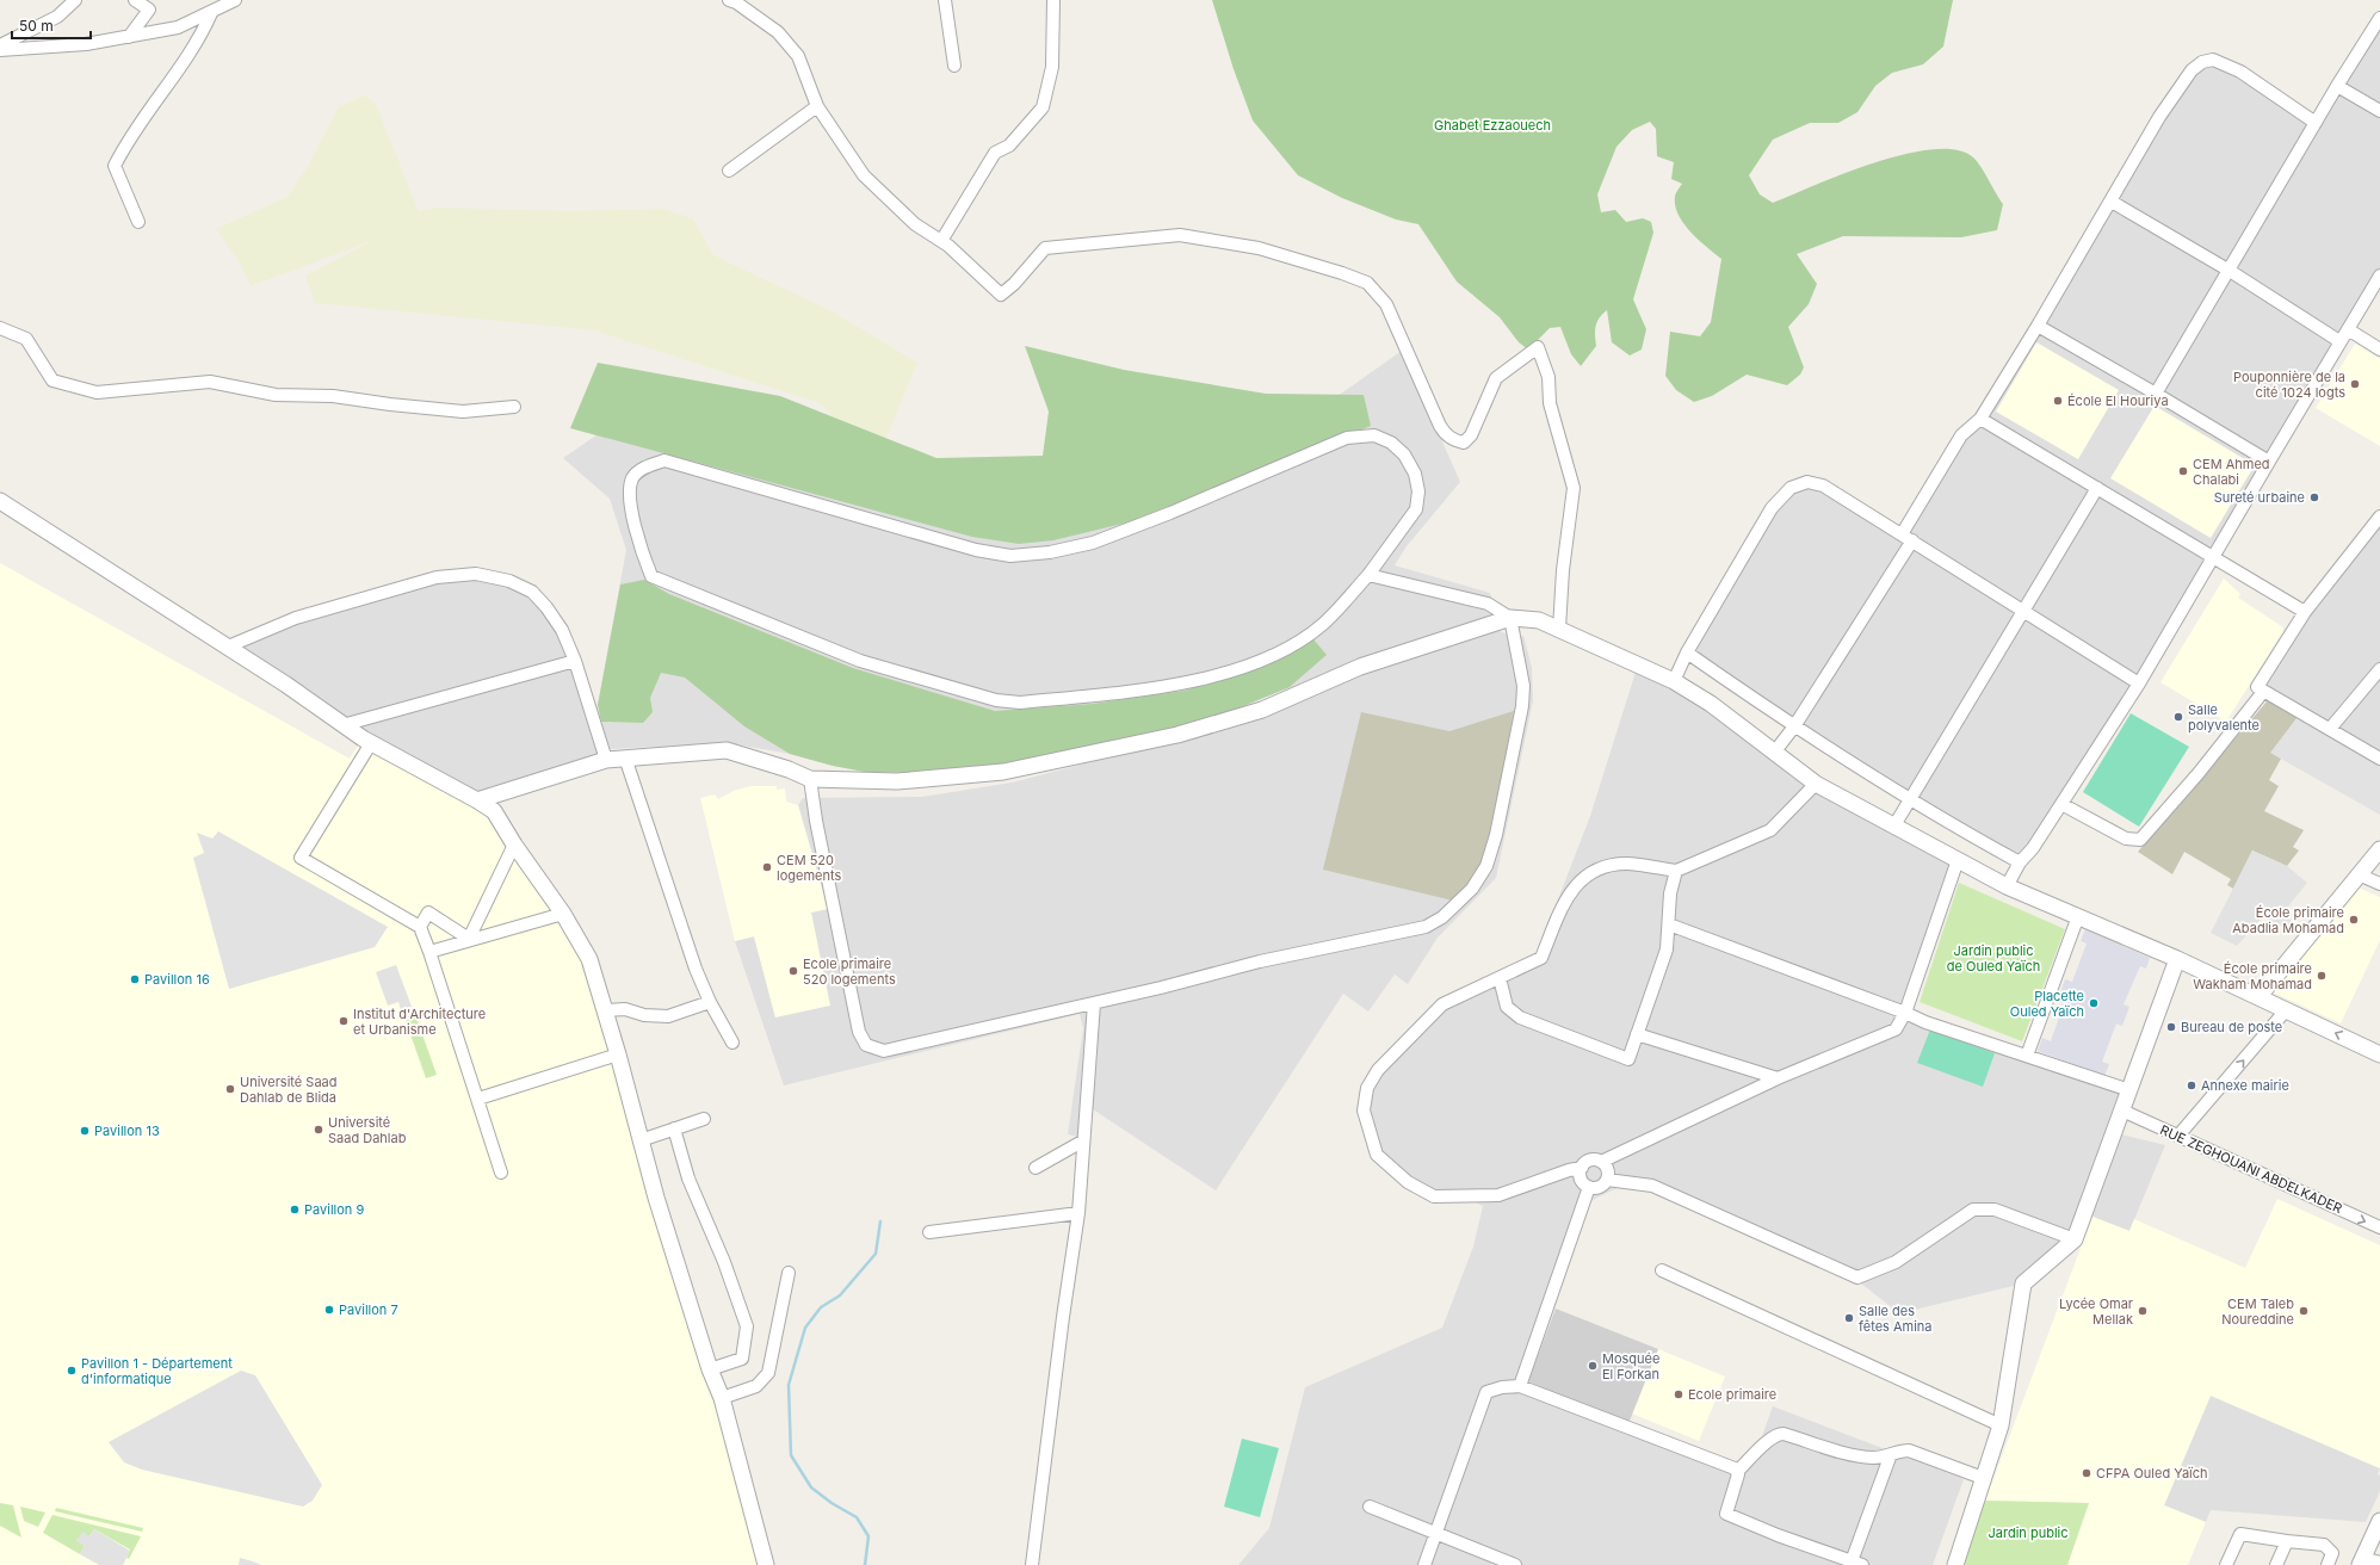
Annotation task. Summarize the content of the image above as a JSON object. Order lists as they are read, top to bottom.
{
  "streets": {
    "street": ["RUE ZEGHOUANI ABDELKADER"]
  },
  "one_way": ["RUE ZEGHOUANI ABDELKADER"],
  "parks": ["Ghabet Ezzaouech", "Jardin public de Ouled Yaïch", "Jardin public"],
  "places": [
    "Pouponnière de la cité 1024 logts",
    "École El Houriya",
    "CEM Ahmed Chalabi",
    "Sureté urbaine",
    "Salle polyvalente",
    "CEM 520 logements",
    "École primaire Abadlia Mohamad",
    "Ecole primaire 520 logements",
    "École primaire Wakham Mohamad",
    "Pavillon 16",
    "Placette Ouled Yaïch",
    "Institut d'Architecture et Urbanisme",
    "Bureau de poste",
    "Annexe mairie",
    "Université Saad Dahlab de Blida",
    "Université Saad Dahlab",
    "Pavillon 13",
    "Pavillon 9",
    "Pavillon 7",
    "Lycée Omar Mellak",
    "CEM Taleb Noureddine",
    "Salle des fêtes Amina",
    "Mosquée El Forkan",
    "Pavillon 1 - Département d'informatique",
    "Ecole primaire",
    "CFPA Ouled Yaïch"
  ],
  "scale_bar": "50 m"
}
